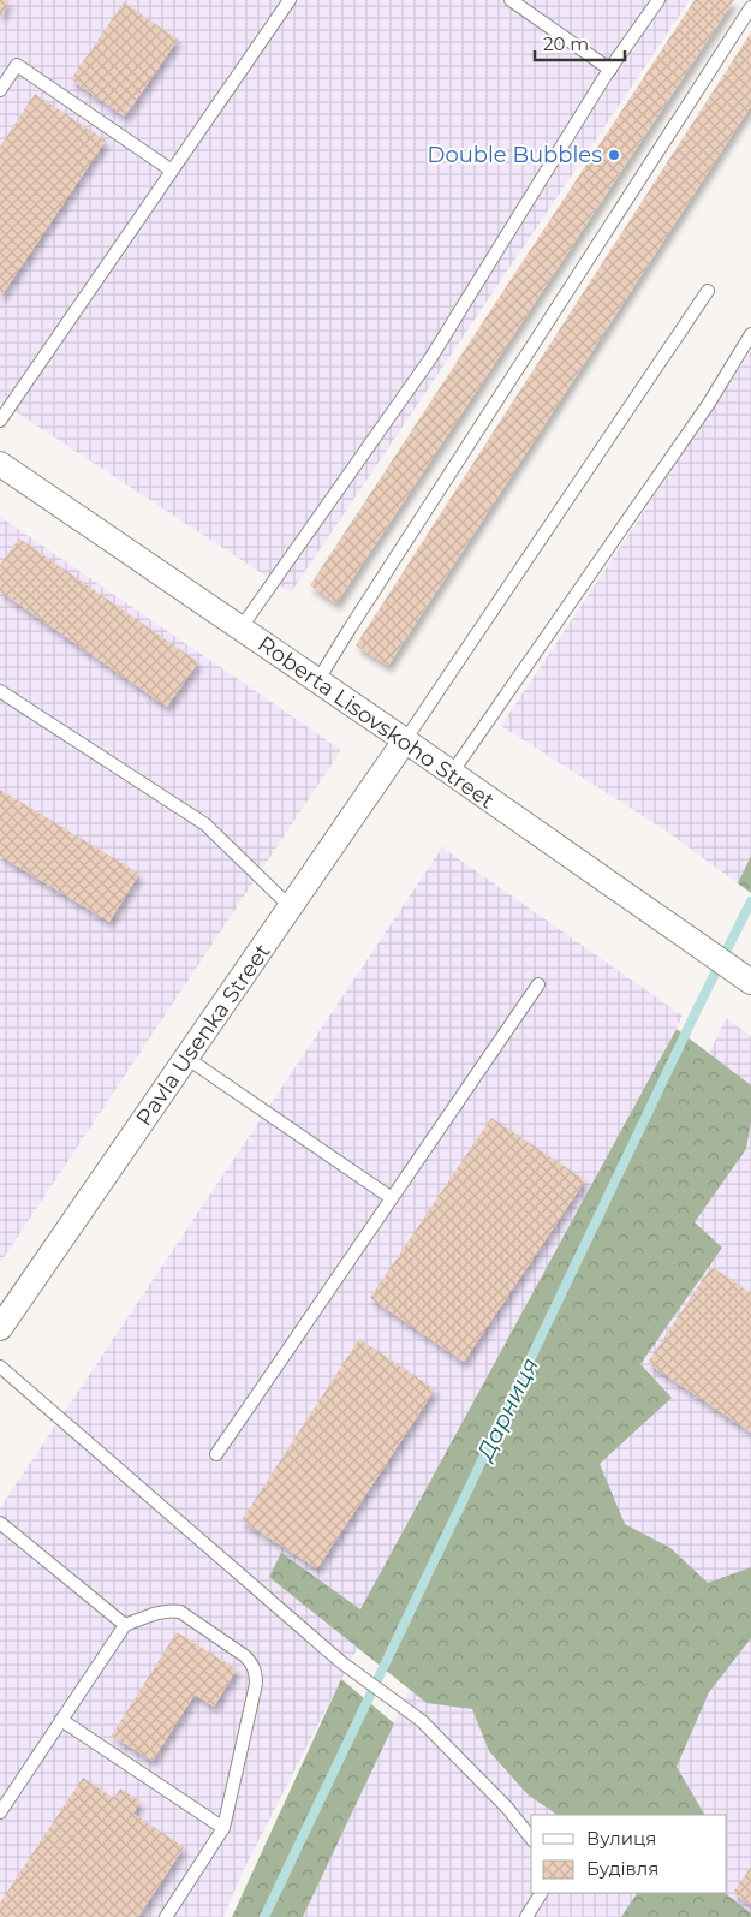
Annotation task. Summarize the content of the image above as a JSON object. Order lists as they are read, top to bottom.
{
  "streets": {
    "street": ["Roberta Lisovskoho Street", "Pavla Usenka Street"]
  },
  "crossings": [
    ["Roberta Lisovskoho Street", "Pavla Usenka Street"]
  ],
  "water": ["Дарниця"],
  "places": ["Double Bubbles"],
  "legend": ["Вулиця", "Будівля"],
  "scale_bar": "20 m"
}
